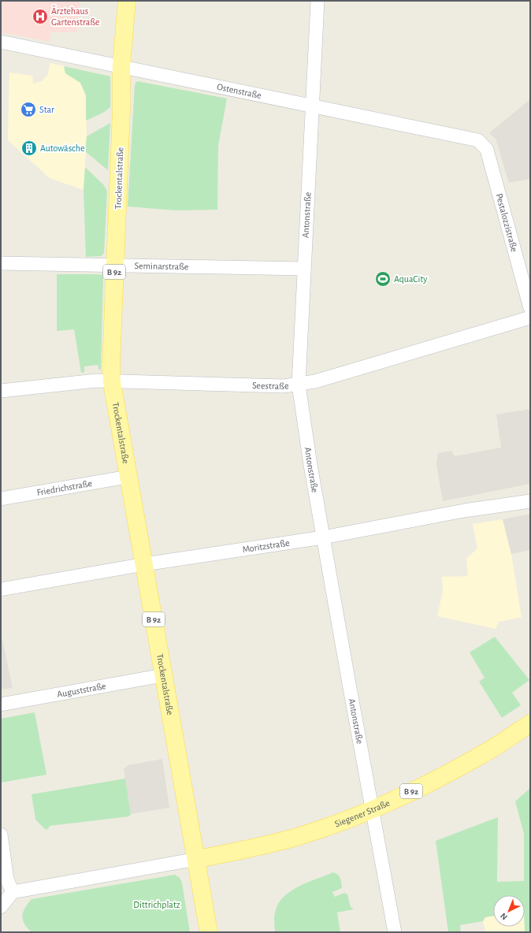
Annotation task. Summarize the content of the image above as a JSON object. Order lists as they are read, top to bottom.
{
  "streets": {
    "main road": ["Trockentalstraße", "B 92", "Siegener Straße"],
    "street": [
      "Ostenstraße",
      "Antonstraße",
      "Pestalozzistraße",
      "Seminarstraße",
      "Seestraße",
      "Friedrichstraße",
      "Moritzstraße",
      "Auguststraße"
    ]
  },
  "crossings": [
    ["Ostenstraße", "Trockentalstraße"],
    ["Ostenstraße", "Antonstraße"],
    ["Ostenstraße", "Pestalozzistraße"],
    ["Trockentalstraße", "Seminarstraße"],
    ["Trockentalstraße", "B 92"],
    ["Trockentalstraße", "Seestraße"],
    ["Trockentalstraße", "Friedrichstraße"],
    ["Trockentalstraße", "Moritzstraße"],
    ["Trockentalstraße", "Auguststraße"],
    ["Trockentalstraße", "Siegener Straße"],
    ["Antonstraße", "Seminarstraße"],
    ["Antonstraße", "Seestraße"],
    ["Antonstraße", "Moritzstraße"],
    ["Antonstraße", "Siegener Straße"],
    ["B 92", "Siegener Straße"]
  ],
  "parks": ["Dittrichplatz"],
  "places": {
    "hospital": ["Ärztehaus Gartenstraße"],
    "supermarket": ["Star"],
    "building": ["Autowäsche"],
    "sports": ["AquaCity"]
  },
  "north": "bottom left"
}
